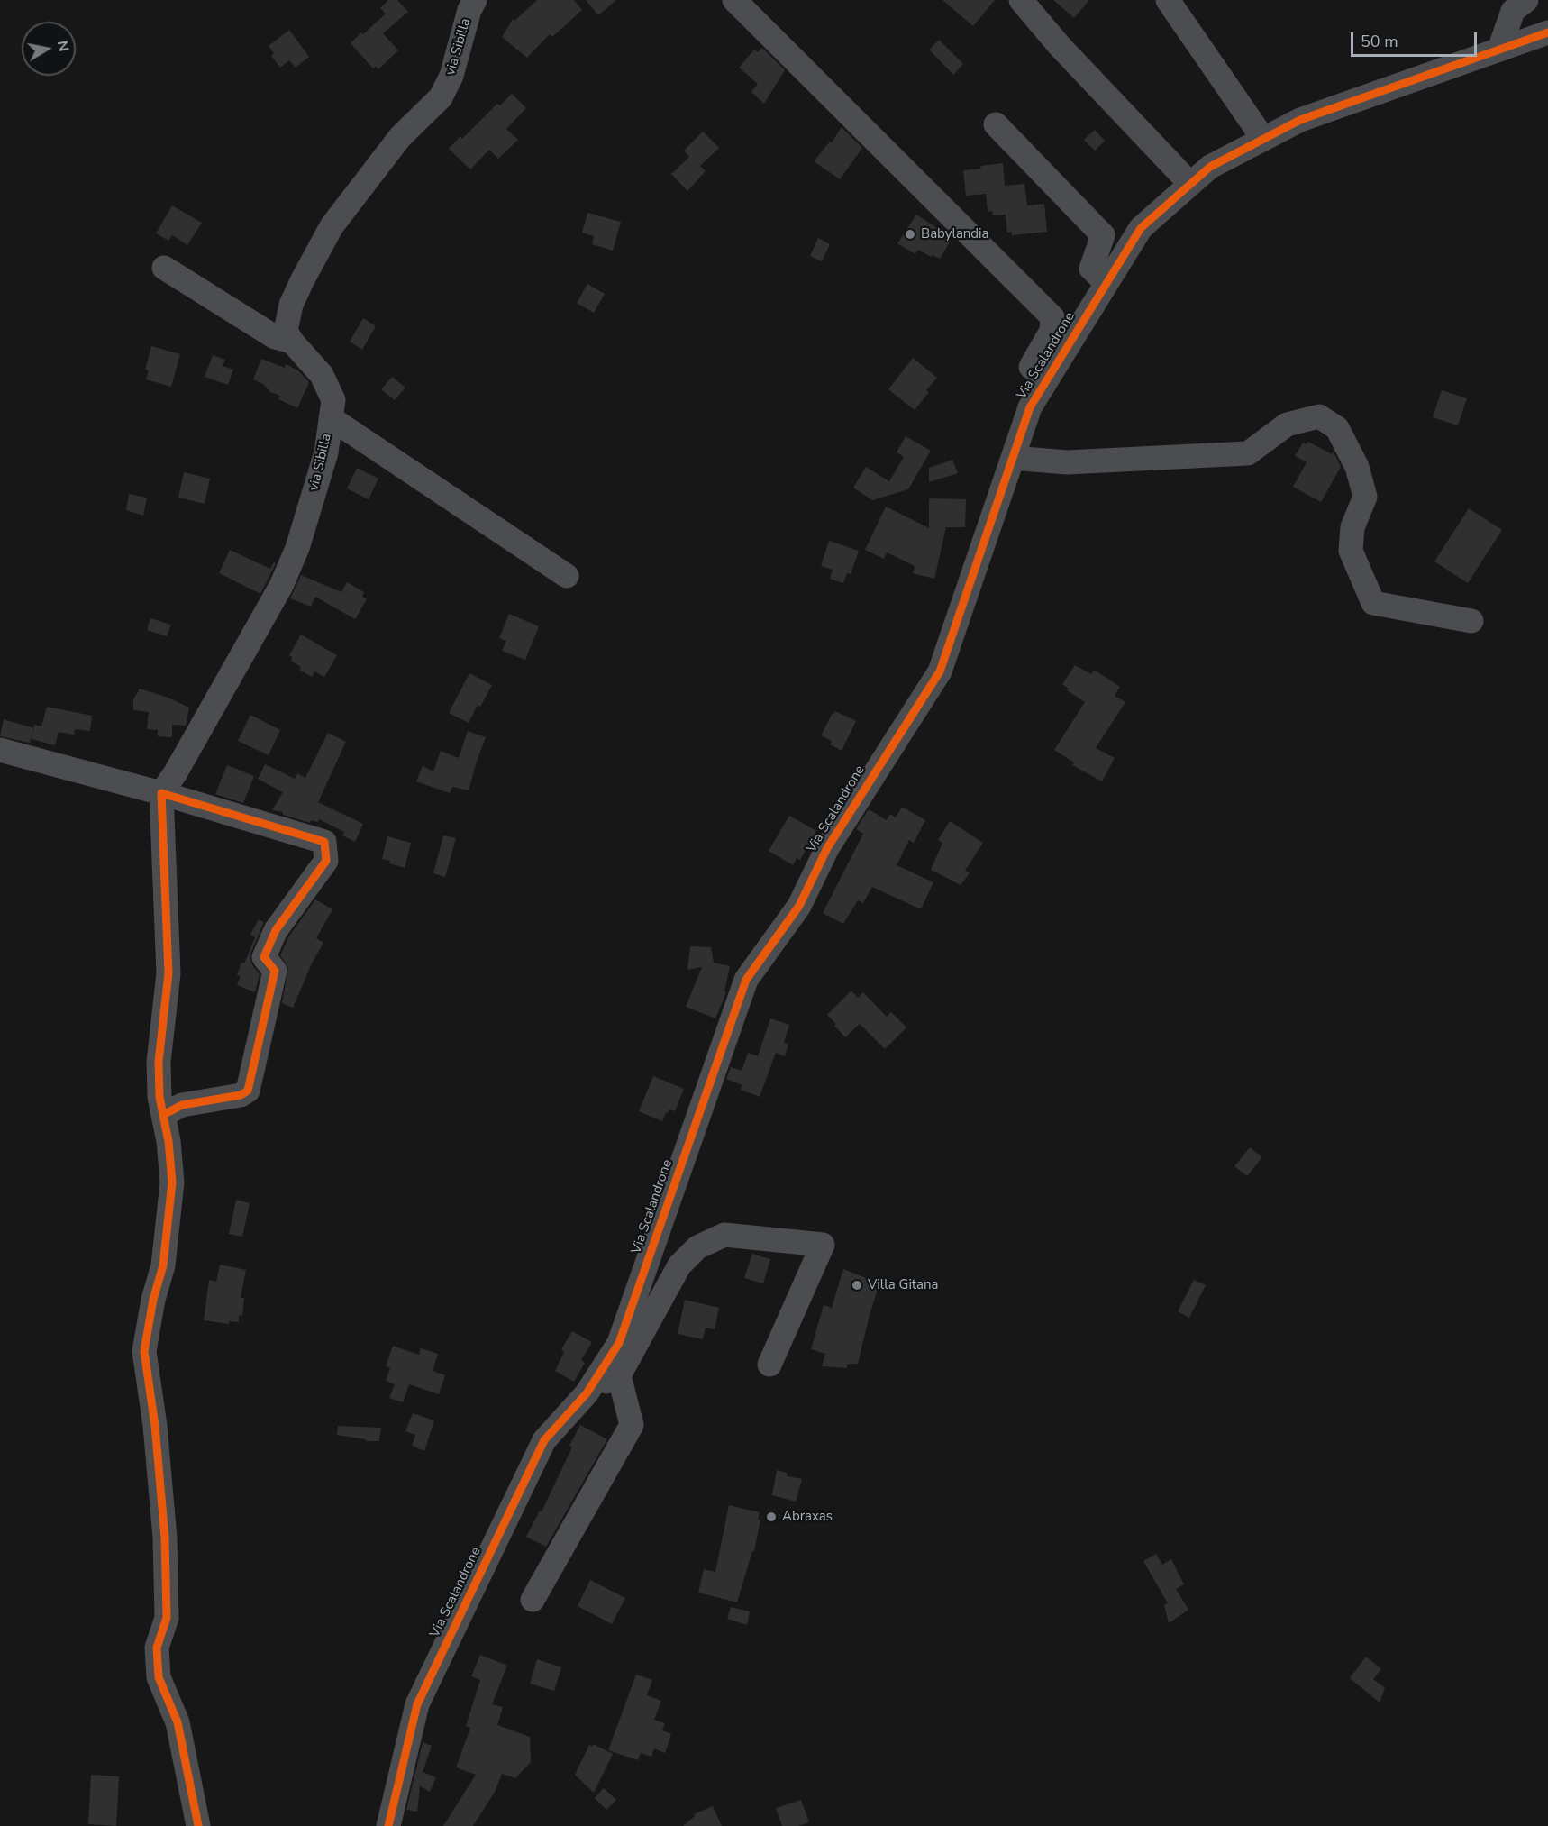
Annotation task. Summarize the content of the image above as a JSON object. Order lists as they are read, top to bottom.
{
  "streets": {
    "street": ["via Sibilla", "Via Scalandrone"]
  },
  "places": ["Babylandia", "Villa Gitana", "Abraxas"],
  "scale_bar": "50 m",
  "north": "right"
}
